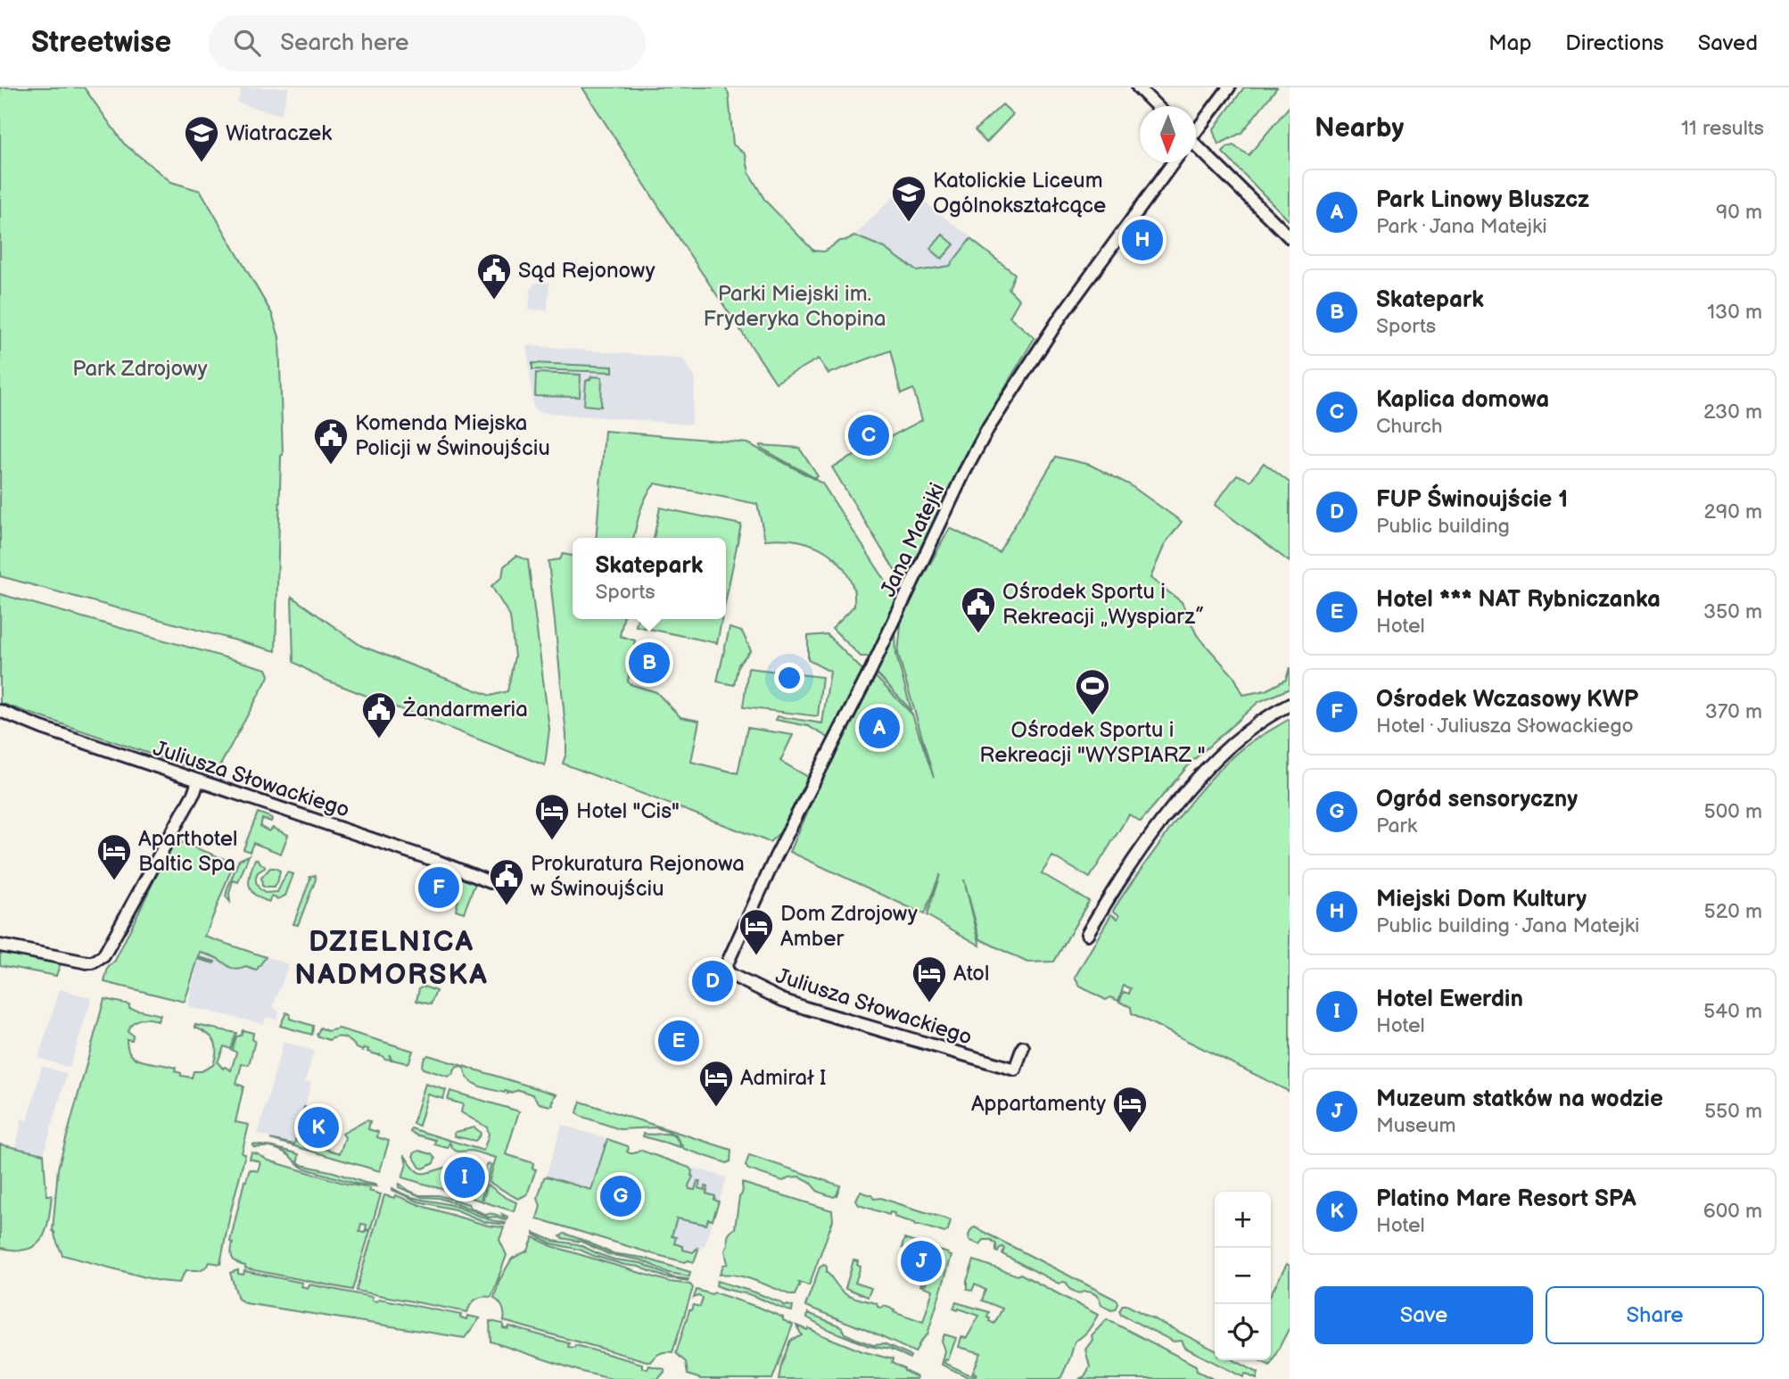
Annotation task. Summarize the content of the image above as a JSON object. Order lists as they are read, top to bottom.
{
  "streets": {
    "street": ["Jana Matejki", "Juliusza Słowackiego"]
  },
  "crossings": [
    ["Jana Matejki", "Juliusza Słowackiego"]
  ],
  "districts": ["DZIELNICA NADMORSKA"],
  "parks": ["Parki Miejski im. Fryderyka Chopina", "Park Zdrojowy"],
  "places": {
    "school or university": ["Wiatraczek", "Katolickie Liceum Ogólnokształcące"],
    "public building": [
      "Sąd Rejonowy",
      "Komenda Miejska Policji w Świnoujściu",
      "Ośrodek Sportu i Rekreacji „Wyspiarz”",
      "Żandarmeria",
      "Prokuratura Rejonowa w Świnoujściu"
    ],
    "sports": ["Ośrodek Sportu i Rekreacji \"WYSPIARZ \""],
    "hotel": [
      "Hotel \"Cis\"",
      "Aparthotel Baltic Spa",
      "Dom Zdrojowy Amber",
      "Atol",
      "Admirał I",
      "Appartamenty"
    ]
  },
  "north": "bottom",
  "page": {
    "header": "Streetwise",
    "search": "Search here",
    "nav": ["Map", "Directions", "Saved"],
    "heading": ["Nearby", "11 results"],
    "list": [
      {
        "mark": "A",
        "name": "Park Linowy Bluszcz",
        "note": "Park · Jana Matejki",
        "value": "90 m"
      },
      {
        "mark": "B",
        "name": "Skatepark",
        "note": "Sports",
        "value": "130 m"
      },
      {
        "mark": "C",
        "name": "Kaplica domowa",
        "note": "Church",
        "value": "230 m"
      },
      {
        "mark": "D",
        "name": "FUP Świnoujście 1",
        "note": "Public building",
        "value": "290 m"
      },
      {
        "mark": "E",
        "name": "Hotel *** NAT Rybniczanka",
        "note": "Hotel",
        "value": "350 m"
      },
      {
        "mark": "F",
        "name": "Ośrodek Wczasowy KWP",
        "note": "Hotel · Juliusza Słowackiego",
        "value": "370 m"
      },
      {
        "mark": "G",
        "name": "Ogród sensoryczny",
        "note": "Park",
        "value": "500 m"
      },
      {
        "mark": "H",
        "name": "Miejski Dom Kultury",
        "note": "Public building · Jana Matejki",
        "value": "520 m"
      },
      {
        "mark": "I",
        "name": "Hotel Ewerdin",
        "note": "Hotel",
        "value": "540 m"
      },
      {
        "mark": "J",
        "name": "Muzeum statków na wodzie",
        "note": "Museum",
        "value": "550 m"
      },
      {
        "mark": "K",
        "name": "Platino Mare Resort SPA",
        "note": "Hotel",
        "value": "600 m"
      }
    ],
    "pins": [
      "H",
      "C",
      "B",
      "A",
      "F",
      "D",
      "E",
      "K",
      "I",
      "G",
      "J"
    ],
    "popup": ["Skatepark", "Sports"],
    "map_buttons": ["+", "−"],
    "buttons": ["Save", "Share"]
  }
}
